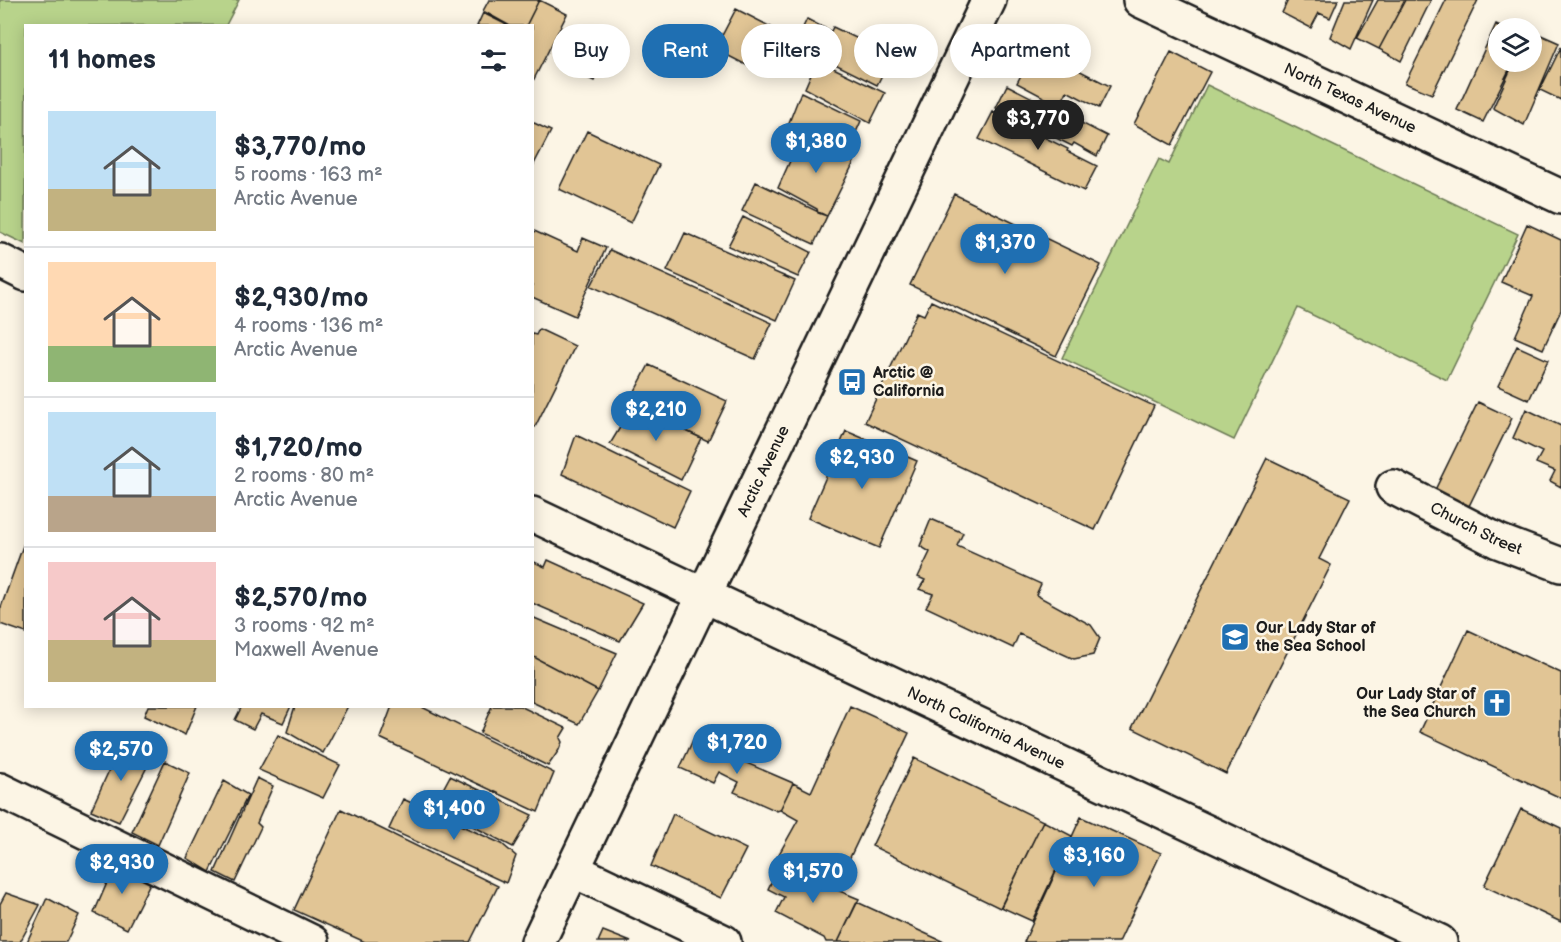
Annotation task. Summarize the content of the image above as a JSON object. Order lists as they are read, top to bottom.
{
  "streets": {
    "street": [
      "North Texas Avenue",
      "Arctic Avenue",
      "Church Street",
      "North California Avenue"
    ]
  },
  "crossings": [
    ["Arctic Avenue", "North California Avenue"]
  ],
  "places": {
    "bus stop": ["Arctic @ California"],
    "school or university": ["Our Lady Star of the Sea School"],
    "church": ["Our Lady Star of the Sea Church"]
  },
  "page": {
    "chip": [
      "Buy",
      "Rent",
      "Filters",
      "New",
      "Apartment"
    ],
    "heading": "11 homes",
    "list": [
      {
        "name": "$3,770/mo",
        "note": "5 rooms · 163 m² · Arctic Avenue"
      },
      {
        "name": "$2,930/mo",
        "note": "4 rooms · 136 m² · Arctic Avenue"
      },
      {
        "name": "$1,720/mo",
        "note": "2 rooms · 80 m² · Arctic Avenue"
      },
      {
        "name": "$2,570/mo",
        "note": "3 rooms · 92 m² · Maxwell Avenue"
      }
    ],
    "price": [
      "$3,770",
      "$1,380",
      "$1,370",
      "$2,210",
      "$2,930",
      "$1,720",
      "$2,570",
      "$1,400",
      "$3,160",
      "$2,930",
      "$1,570"
    ]
  }
}
